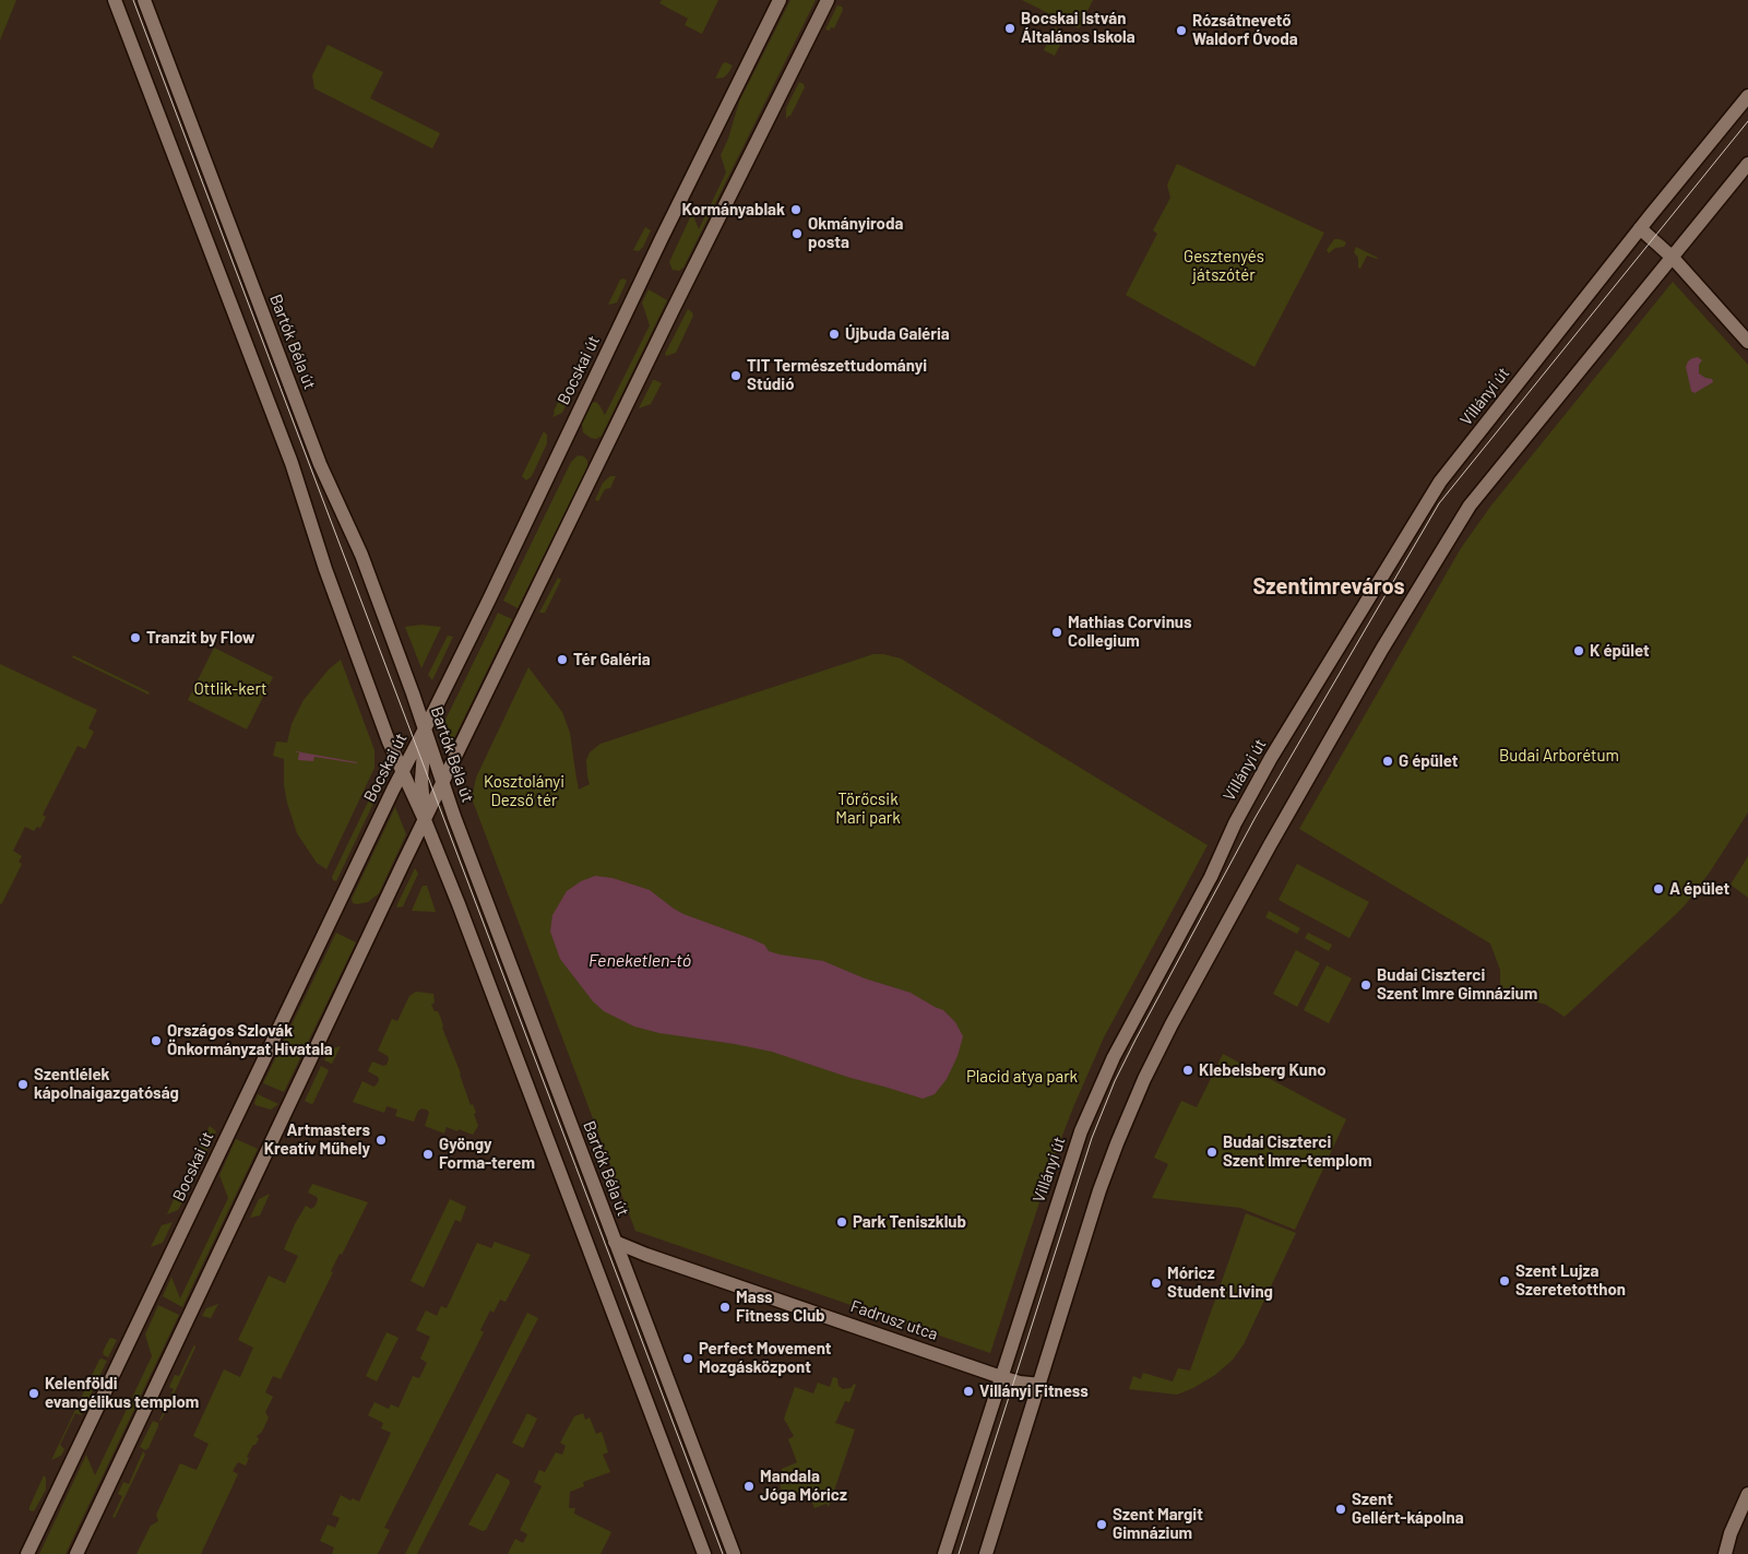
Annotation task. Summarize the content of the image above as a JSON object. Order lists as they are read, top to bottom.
{
  "streets": {
    "main road": [
      "Bartók Béla út",
      "Bocskai út",
      "Villányi út",
      "Fadrusz utca"
    ]
  },
  "crossings": [
    ["Bartók Béla út", "Bocskai út"],
    ["Bartók Béla út", "Fadrusz utca"],
    ["Villányi út", "Fadrusz utca"]
  ],
  "districts": ["Szentimreváros"],
  "water": ["Feneketlen-tó"],
  "parks": [
    "Gesztenyés játszótér",
    "Ottlik-kert",
    "Budai Arborétum",
    "Kosztolányi Dezső tér",
    "Törőcsik Mari park",
    "Placid atya park"
  ],
  "places": [
    "Bocskai István Általános Iskola",
    "Rózsátnevető Waldorf Óvoda",
    "Kormányablak",
    "Okmányiroda posta",
    "Újbuda Galéria",
    "TIT Természettudományi Stúdió",
    "Mathias Corvinus Collegium",
    "Tranzit by Flow",
    "K épület",
    "Tér Galéria",
    "G épület",
    "A épület",
    "Budai Ciszterci Szent Imre Gimnázium",
    "Országos Szlovák Önkormányzat Hivatala",
    "Klebelsberg Kuno",
    "Szentlélek kápolnaigazgatóság",
    "Artmasters Kreatív Műhely",
    "Budai Ciszterci Szent Imre-templom",
    "Gyöngy Forma-terem",
    "Park Teniszklub",
    "Szent Lujza Szeretetotthon",
    "Móricz Student Living",
    "Mass Fitness Club",
    "Perfect Movement Mozgásközpont",
    "Villányi Fitness",
    "Kelenföldi evangélikus templom",
    "Mandala Jóga Móricz",
    "Szent Gellért-kápolna",
    "Szent Margit Gimnázium"
  ]
}
